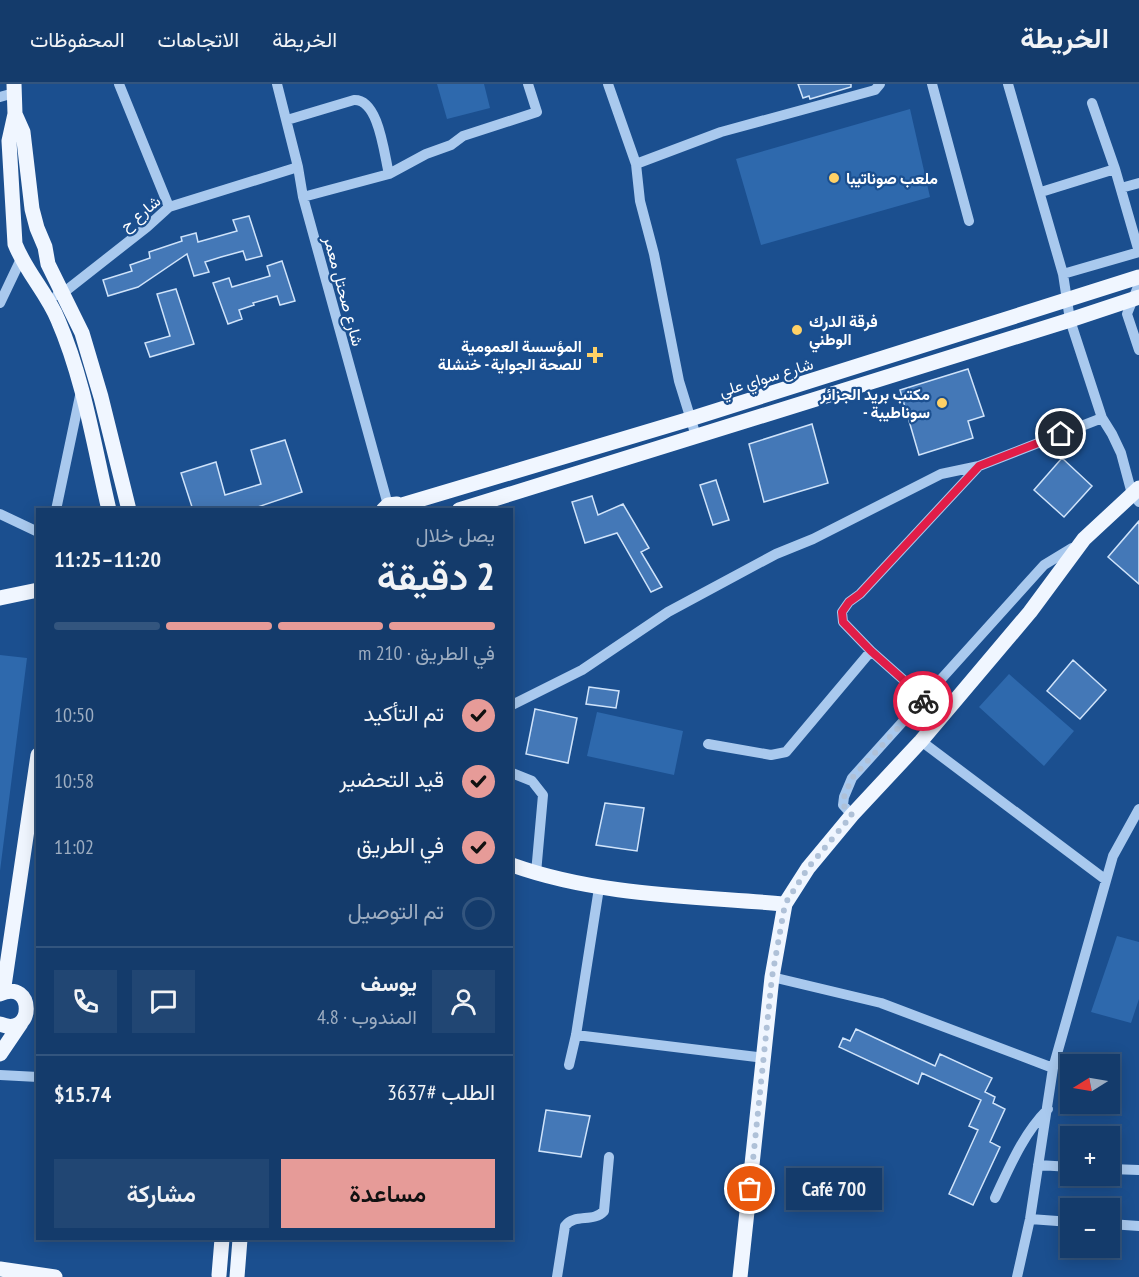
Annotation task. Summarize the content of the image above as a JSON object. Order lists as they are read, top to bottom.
{
  "streets": {
    "main road": ["شارع سواي علي"],
    "street": ["شارع ح", "شارع صحتل معمر"]
  },
  "crossings": [
    ["شارع ح", "شارع صحتل معمر"],
    ["شارع صحتل معمر", "شارع سواي علي"]
  ],
  "places": {
    "other": [
      "ملعب صوناتيبا",
      "فرقة الدرك الوطني",
      "مكتب بريد الجزائر - سوناطيبة",
      "Café 700"
    ],
    "health": ["المؤسسة العمومية للصحة الجواية - خنشلة"]
  },
  "north": "left",
  "page": {
    "header": "الخريطة",
    "nav": ["الخريطة", "الاتجاهات", "المحفوظات"],
    "heading": ["2 دقيقة", "يصل خلال", "11:20–11:25"],
    "panel": [
      "يوسف",
      "المندوب · 4.8",
      "الطلب #3637",
      "$15.74"
    ],
    "bar": "في الطريق · 210 m",
    "list": [
      ["تم التأكيد", "10:50"],
      ["قيد التحضير", "10:58"],
      ["في الطريق", "11:02"],
      "تم التوصيل"
    ],
    "map_buttons": ["+", "−"],
    "buttons": ["مساعدة", "مشاركة"],
    "bubble": "Café 700"
  }
}
